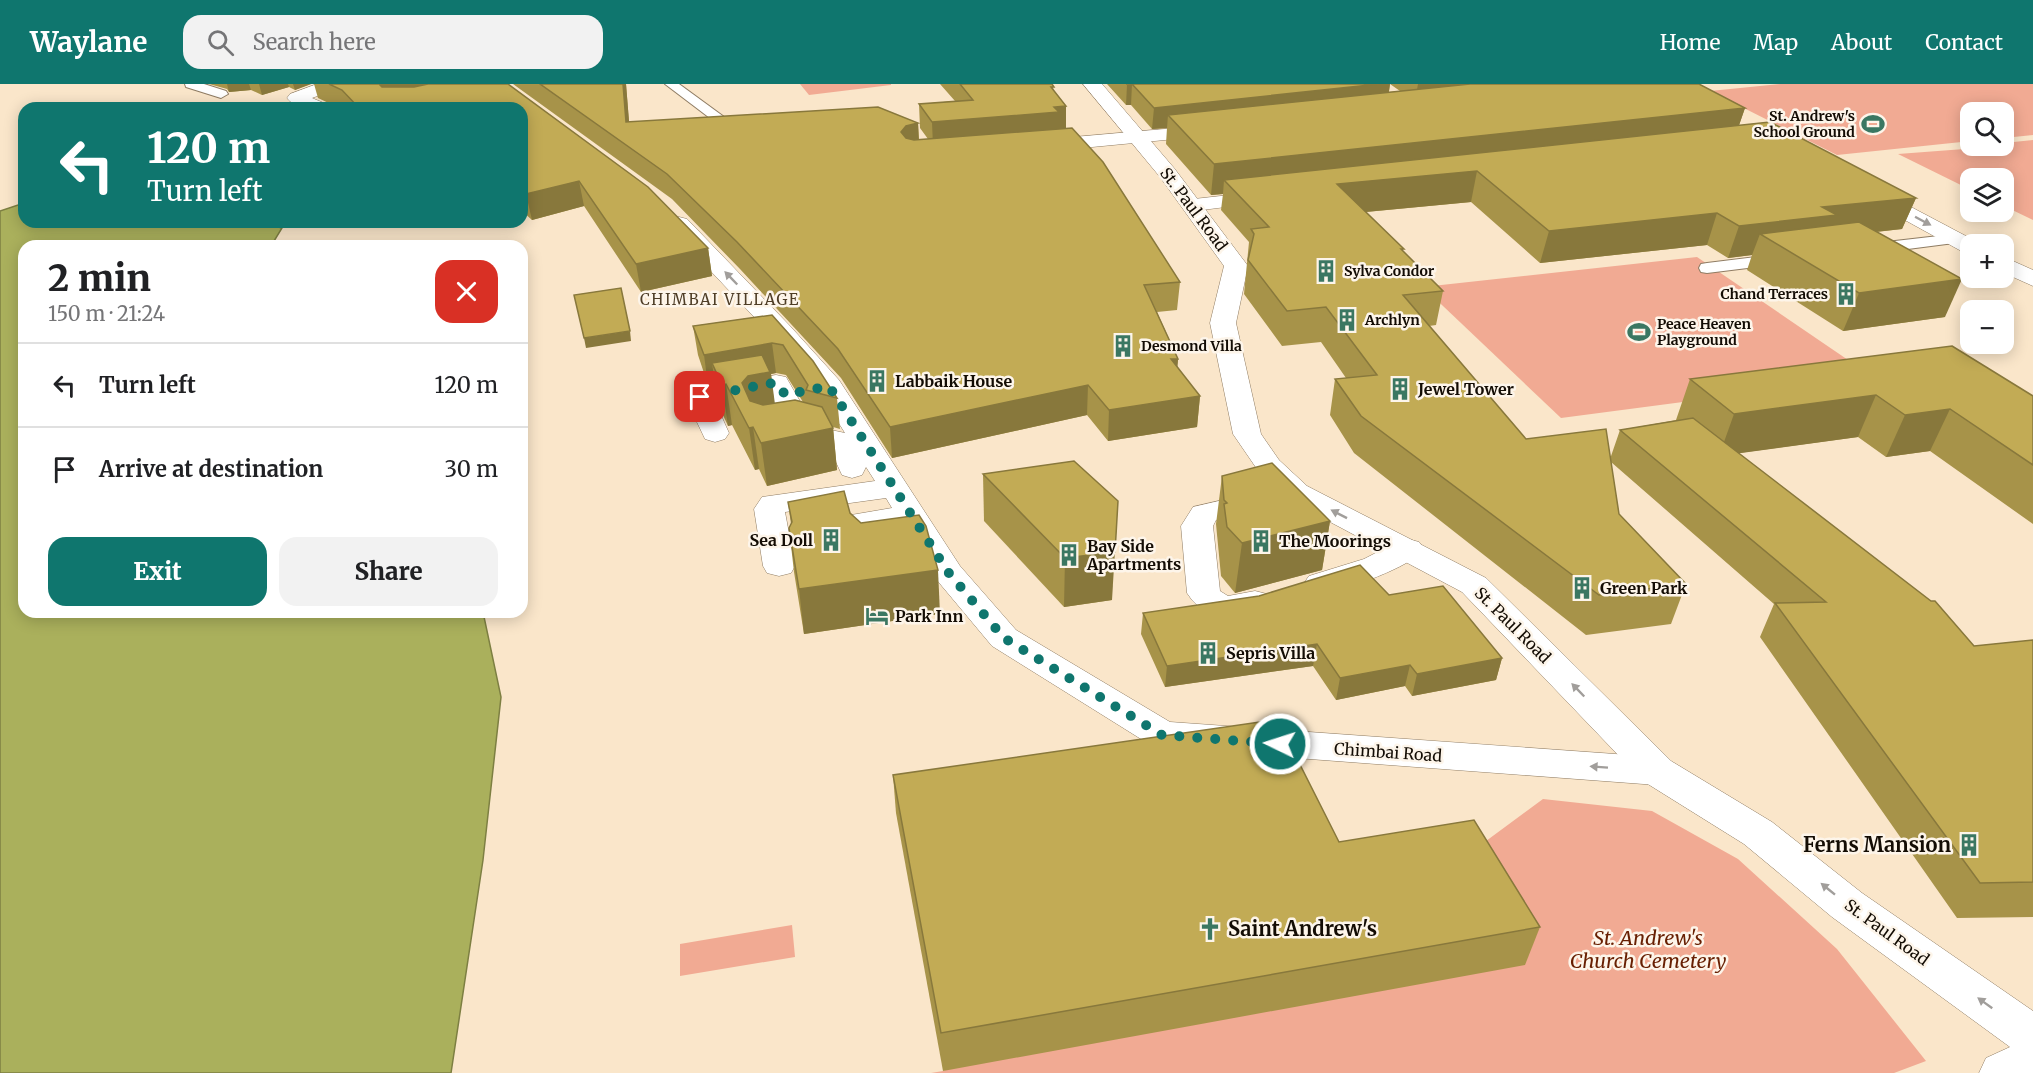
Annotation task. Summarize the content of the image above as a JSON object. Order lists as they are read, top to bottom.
{
  "streets": {
    "street": ["St. Paul Road", "Chimbai Road"]
  },
  "crossings": [
    ["St. Paul Road", "Chimbai Road"]
  ],
  "one_way": ["St. Paul Road", "Chimbai Road"],
  "districts": ["CHIMBAI VILLAGE"],
  "parks": ["St. Andrew's Church Cemetery"],
  "places": {
    "sports": ["St. Andrew's School Ground", "Peace Heaven Playground"],
    "building": [
      "Sylva Condor",
      "Chand Terraces",
      "Archlyn",
      "Desmond Villa",
      "Labbaik House",
      "Jewel Tower",
      "Sea Doll",
      "The Moorings",
      "Bay Side Apartments",
      "Green Park",
      "Sepris Villa",
      "Ferns Mansion"
    ],
    "hotel": ["Park Inn"],
    "church": ["Saint Andrew's"]
  },
  "page": {
    "header": "Waylane",
    "search": "Search here",
    "nav": [
      "Home",
      "Map",
      "About",
      "Contact"
    ],
    "map_buttons": ["+", "−"],
    "turn": ["120 m", "Turn left"],
    "heading": ["2 min", "150 m · 21:24"],
    "list": [
      {
        "name": "Turn left",
        "value": "120 m"
      },
      {
        "name": "Arrive at destination",
        "value": "30 m"
      }
    ],
    "buttons": ["Exit", "Share"]
  }
}
